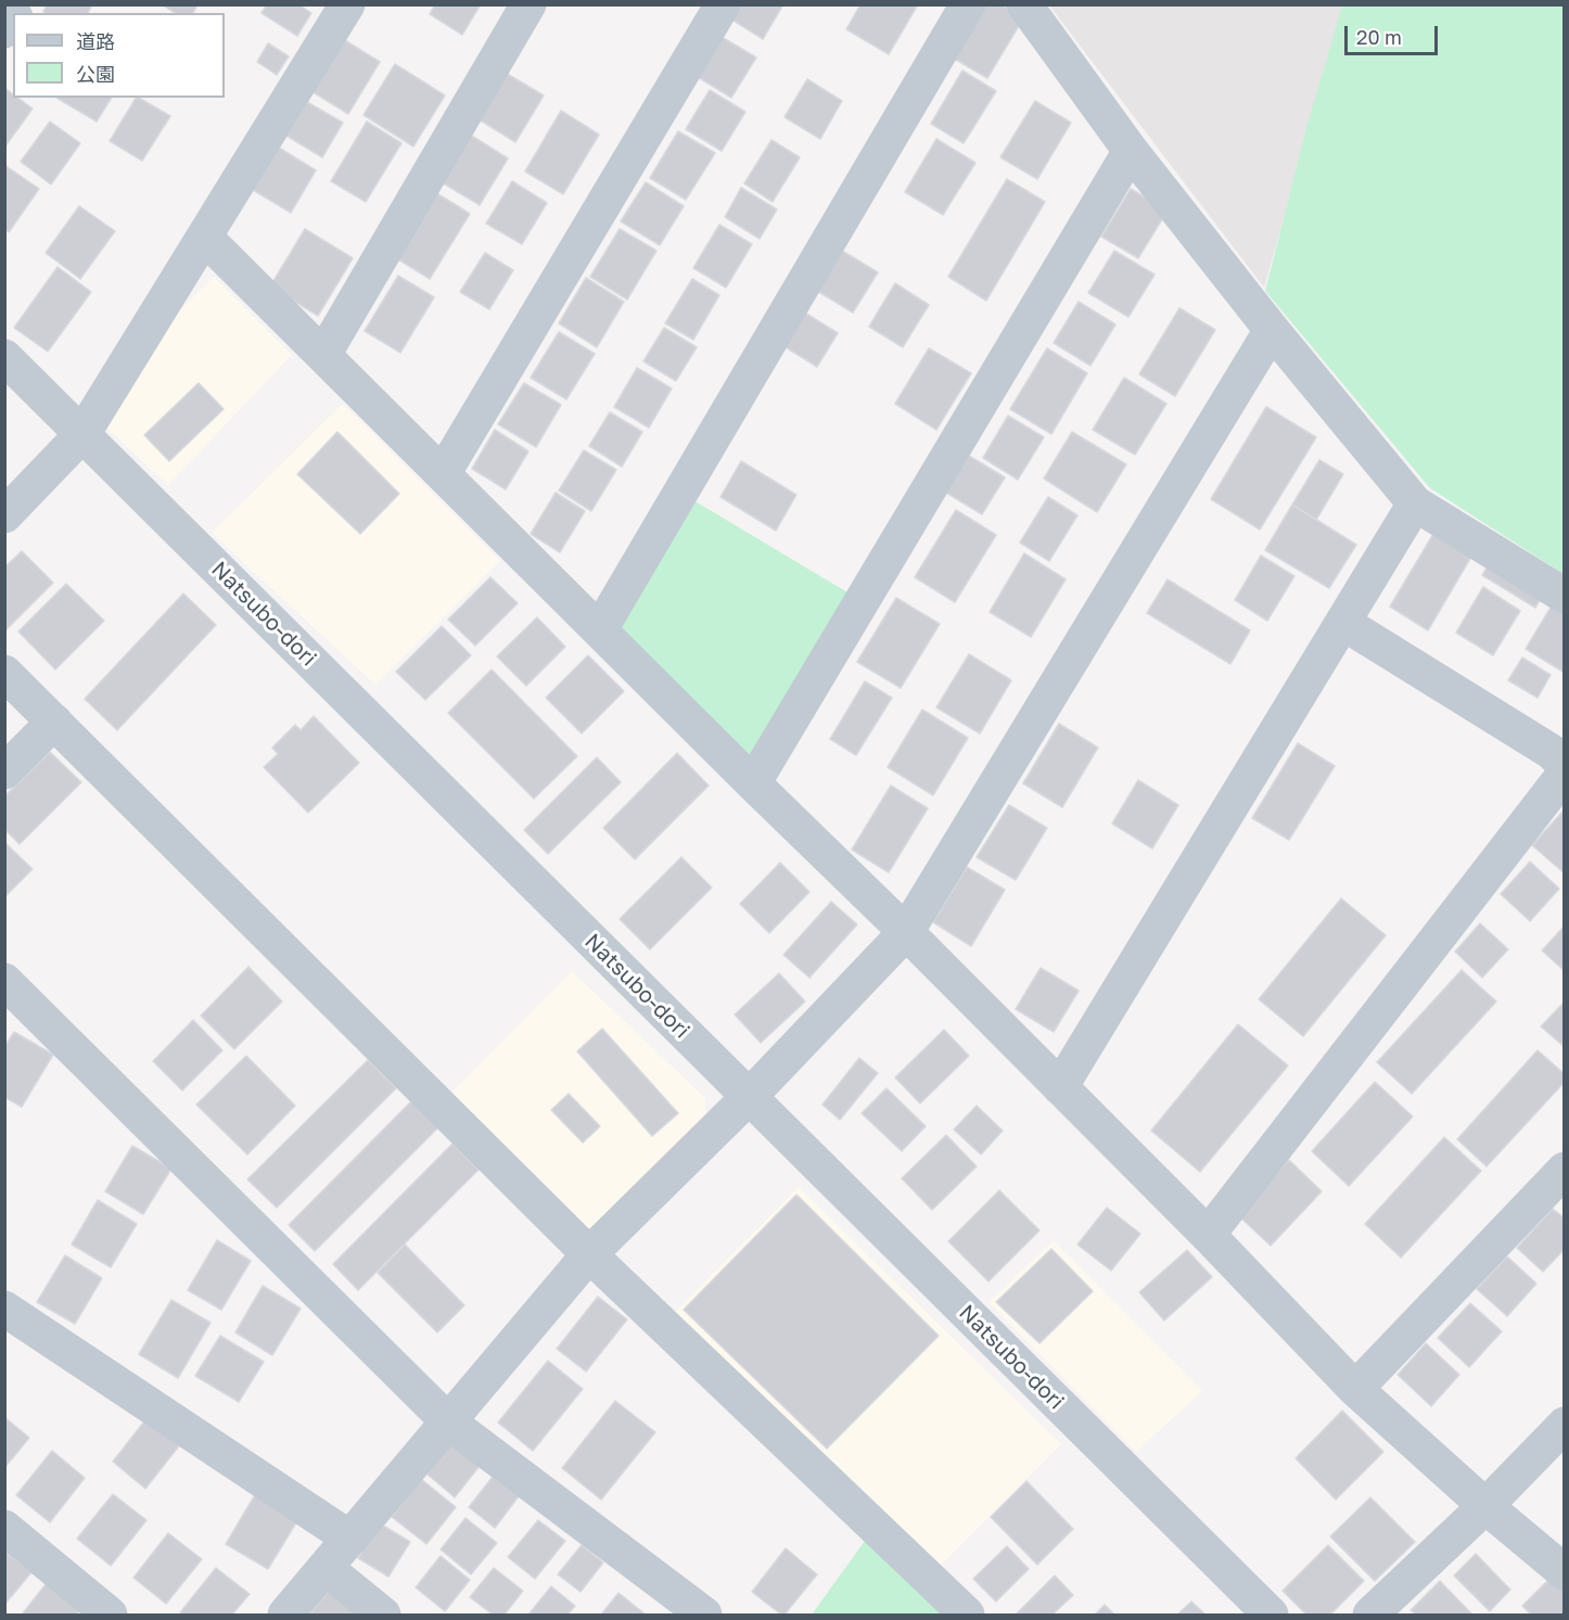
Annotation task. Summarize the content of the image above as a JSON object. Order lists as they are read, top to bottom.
{
  "streets": {
    "street": ["Natsubo-dori"]
  },
  "legend": ["道路", "公園"],
  "scale_bar": "20 m"
}
